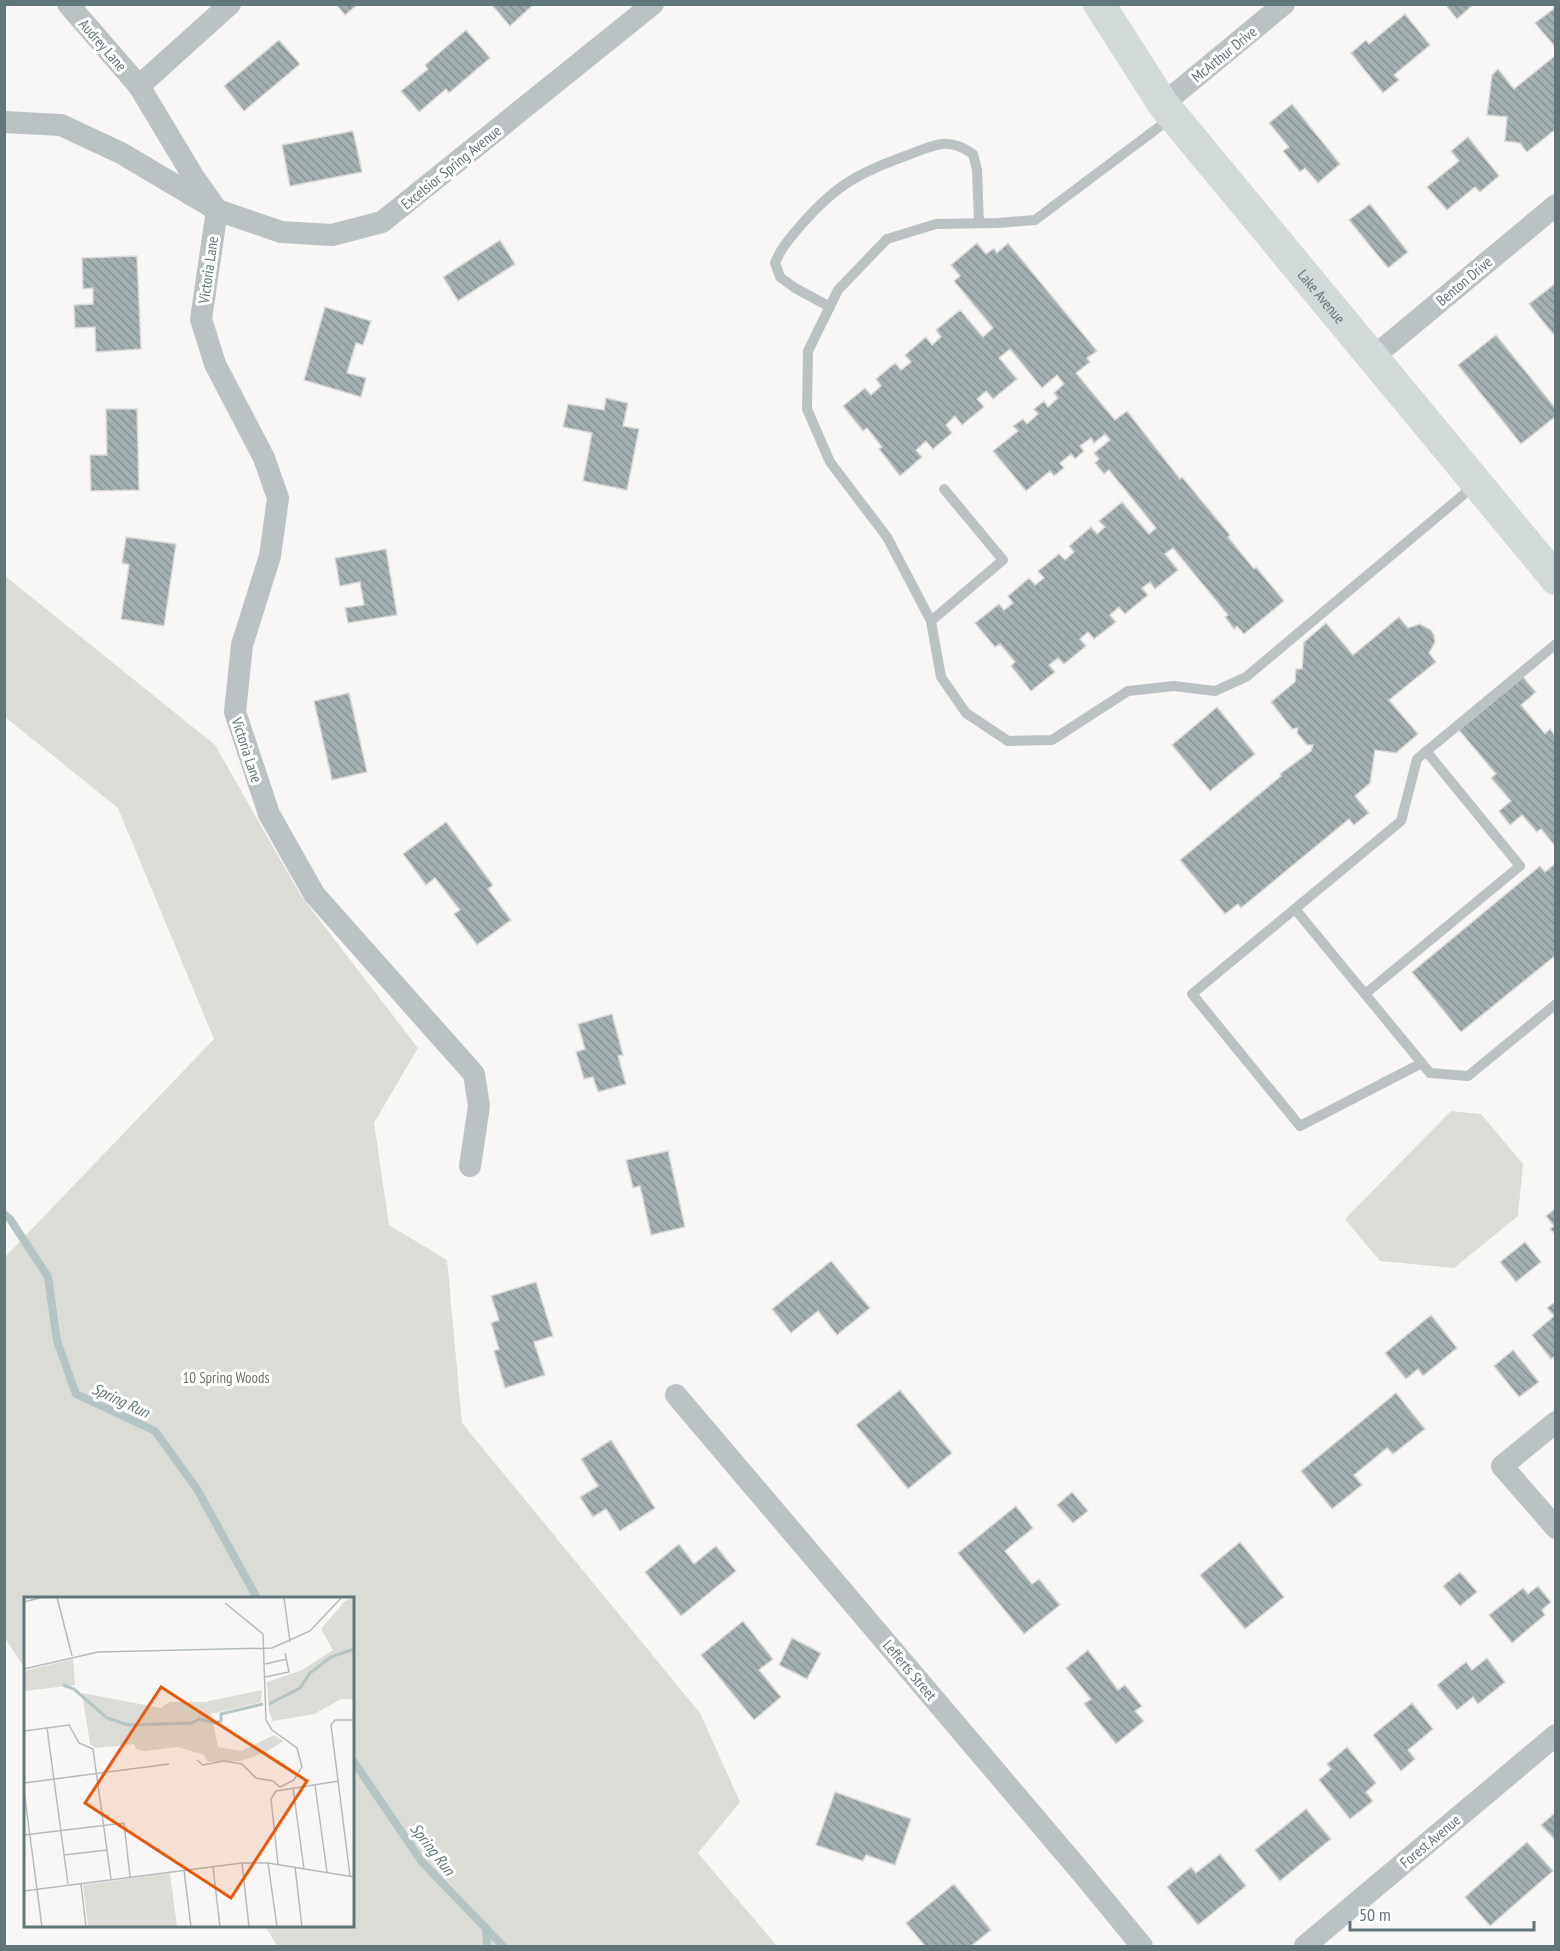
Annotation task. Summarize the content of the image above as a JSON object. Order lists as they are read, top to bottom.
{
  "streets": {
    "main road": ["Lake Avenue"],
    "street": [
      "Audrey Lane",
      "McArthur Drive",
      "Excelsior Spring Avenue",
      "Victoria Lane",
      "Benton Drive",
      "Lefferts Street",
      "Forest Avenue"
    ]
  },
  "crossings": [
    ["McArthur Drive", "Lake Avenue"],
    ["Excelsior Spring Avenue", "Victoria Lane"],
    ["Benton Drive", "Lake Avenue"]
  ],
  "water": ["Spring Run"],
  "parks": ["10 Spring Woods"],
  "scale_bar": "50 m"
}
